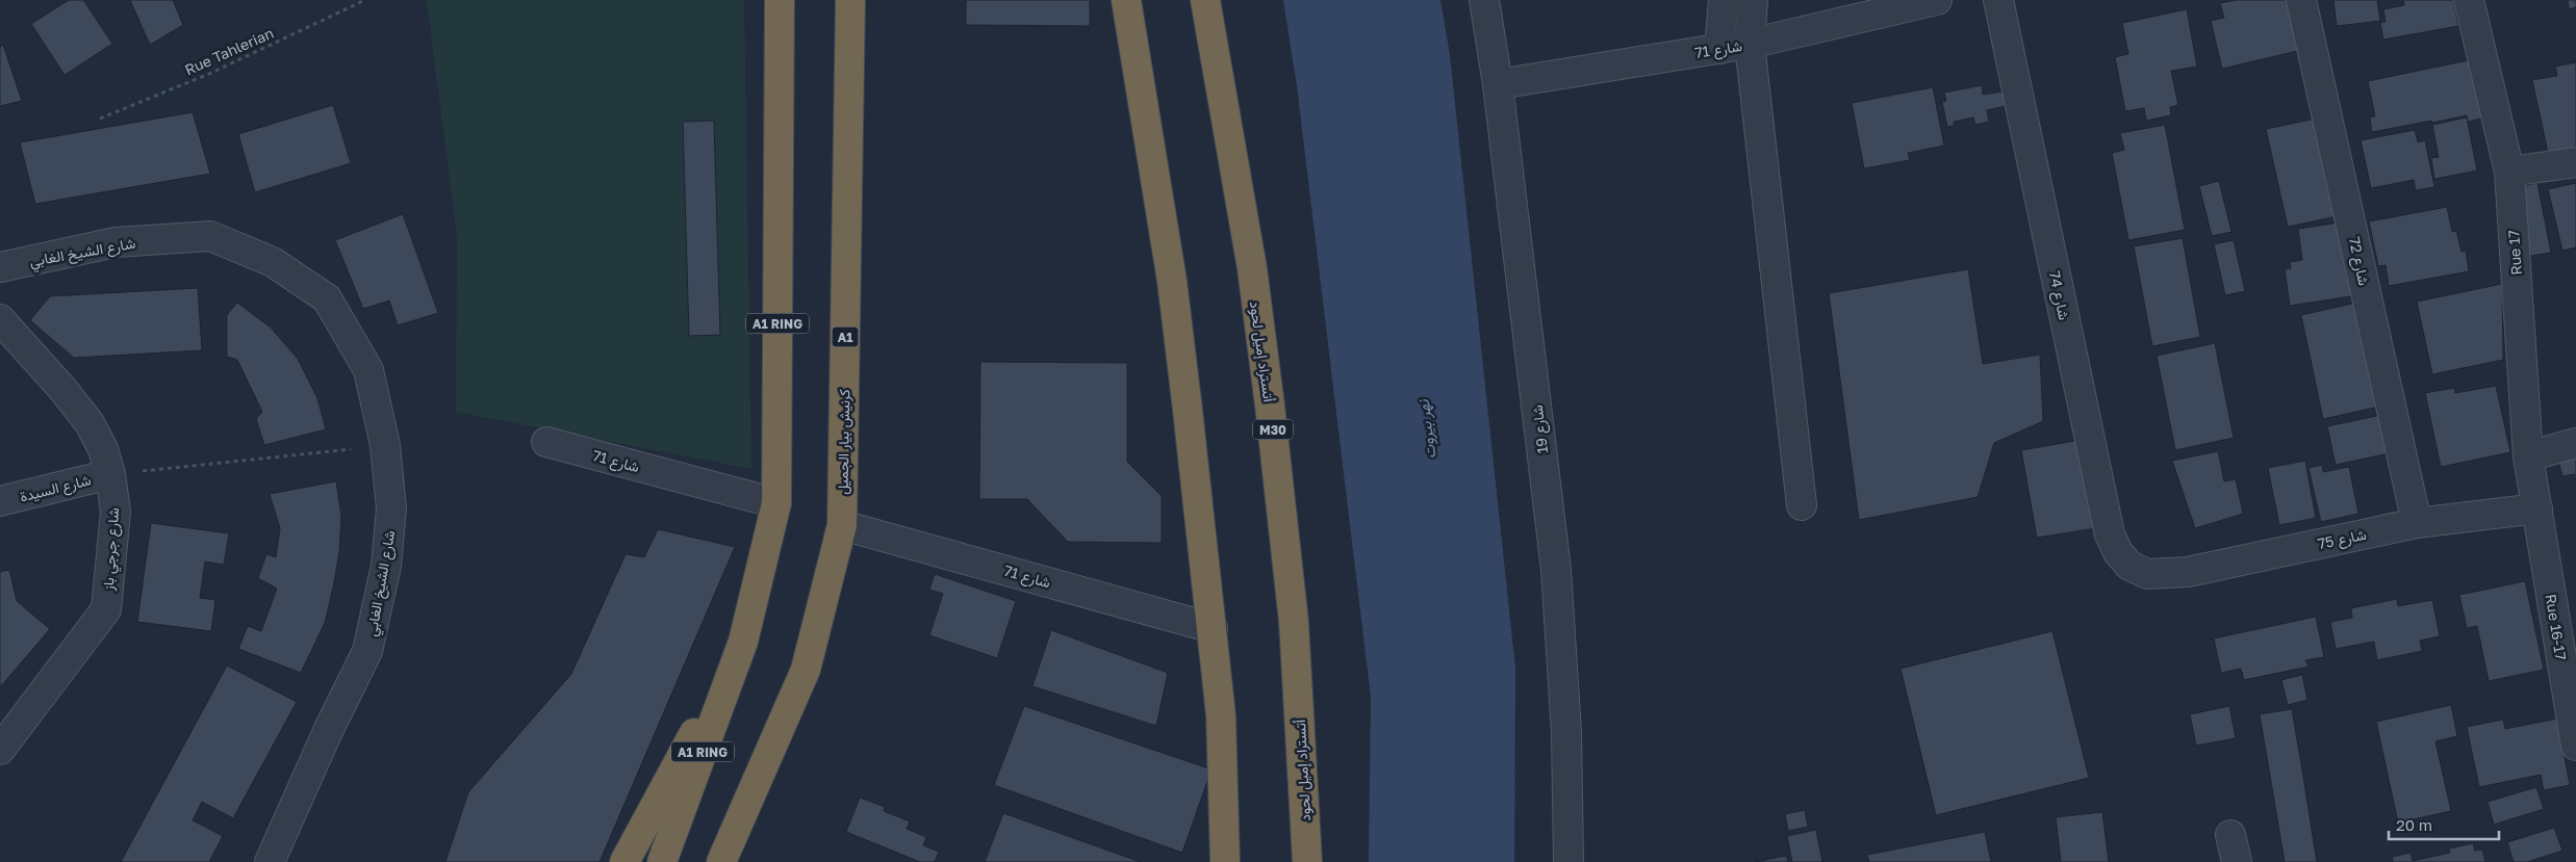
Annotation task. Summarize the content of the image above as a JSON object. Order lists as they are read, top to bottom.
{
  "streets": {
    "highway": [
      "A1 RING",
      "A1",
      "أتستراد إميل لحود",
      "M30",
      "كرنيش بيار الجميل"
    ],
    "street": [
      "شارع 71",
      "شارع الشيخ الغابي",
      "Rue 17",
      "شارع 72",
      "شارع 74",
      "شارع 19",
      "شارع السيدة",
      "شارع 75",
      "شارع جرجي باز",
      "Rue 16-17"
    ],
    "path": ["Rue Tahlerian"]
  },
  "crossings": [
    ["شارع 71", "A1 RING"],
    ["شارع 71", "شارع 19"],
    ["شارع 71", "كرنيش بيار الجميل"],
    ["Rue 17", "شارع 75"],
    ["Rue 17", "Rue 16-17"],
    ["شارع 72", "شارع 75"],
    ["شارع 74", "شارع 75"],
    ["شارع السيدة", "شارع جرجي باز"],
    ["شارع 75", "Rue 16-17"]
  ],
  "water": ["نهر بيروت"],
  "scale_bar": "20 m"
}
